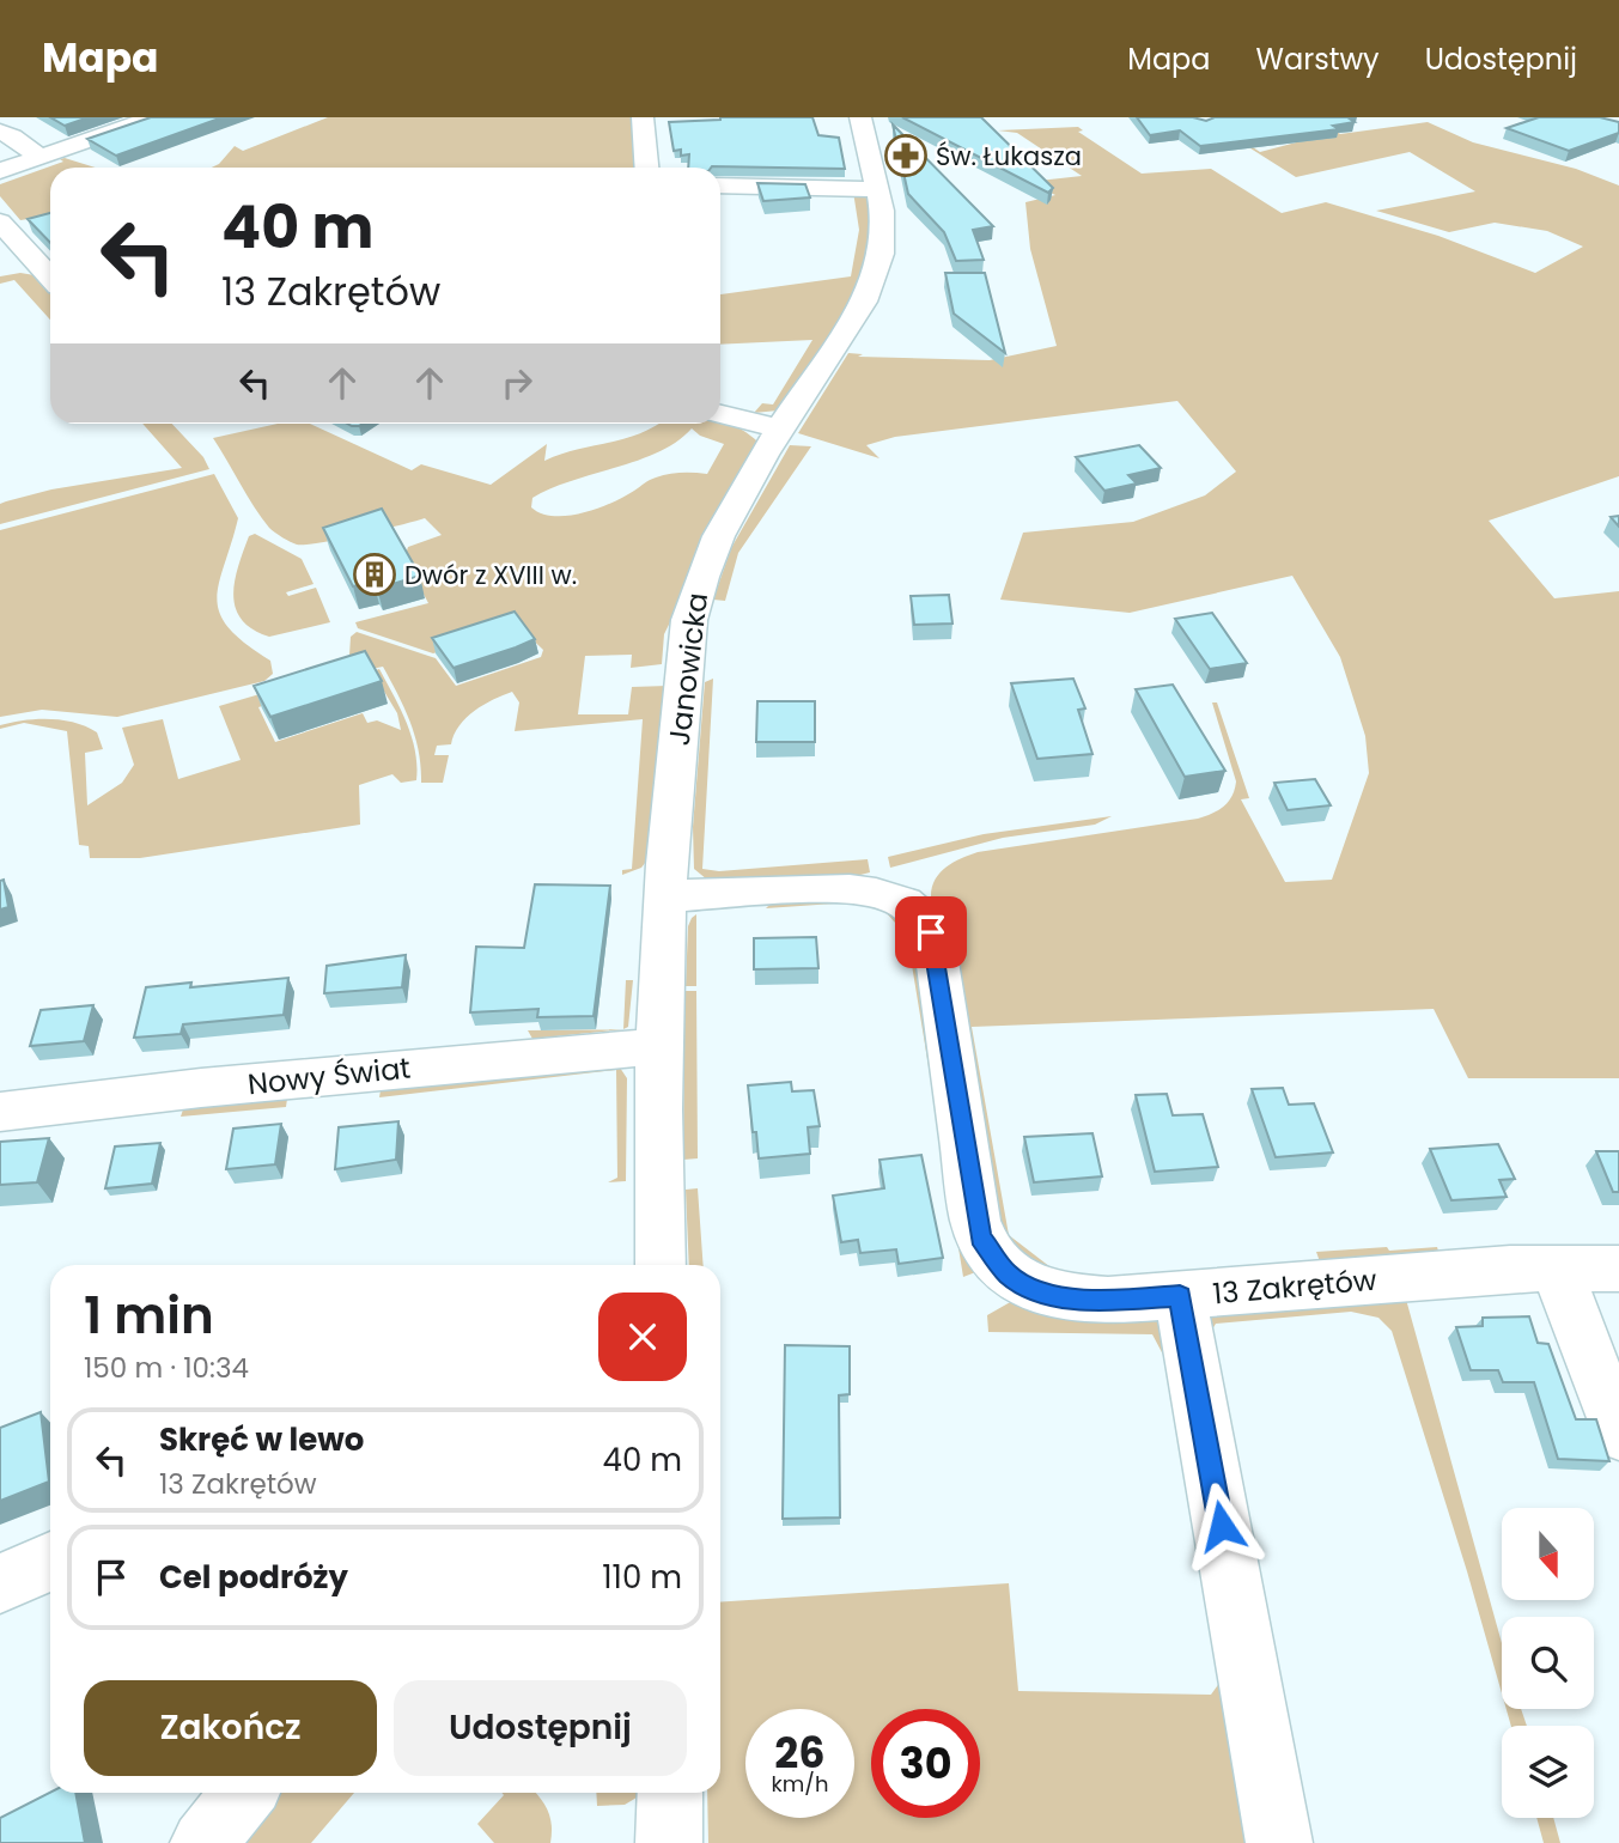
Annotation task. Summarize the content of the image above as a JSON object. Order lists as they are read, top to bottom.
{
  "streets": {
    "street": ["Janowicka", "Nowy Świat", "13 Zakrętów"]
  },
  "crossings": [
    ["Janowicka", "Nowy Świat"],
    ["Janowicka", "13 Zakrętów"]
  ],
  "places": {
    "pharmacy": ["Św. Łukasza"],
    "building": ["Dwór z XVIII w."]
  },
  "north": "bottom",
  "page": {
    "header": "Mapa",
    "nav": ["Mapa", "Warstwy", "Udostępnij"],
    "turn": ["40 m", "13 Zakrętów"],
    "heading": ["1 min", "150 m · 10:34"],
    "list": [
      {
        "name": "Skręć w lewo",
        "note": "13 Zakrętów",
        "value": "40 m"
      },
      {
        "name": "Cel podróży",
        "value": "110 m"
      }
    ],
    "buttons": ["Zakończ", "Udostępnij"],
    "speed": "26 km/h",
    "limit": "30"
  }
}
